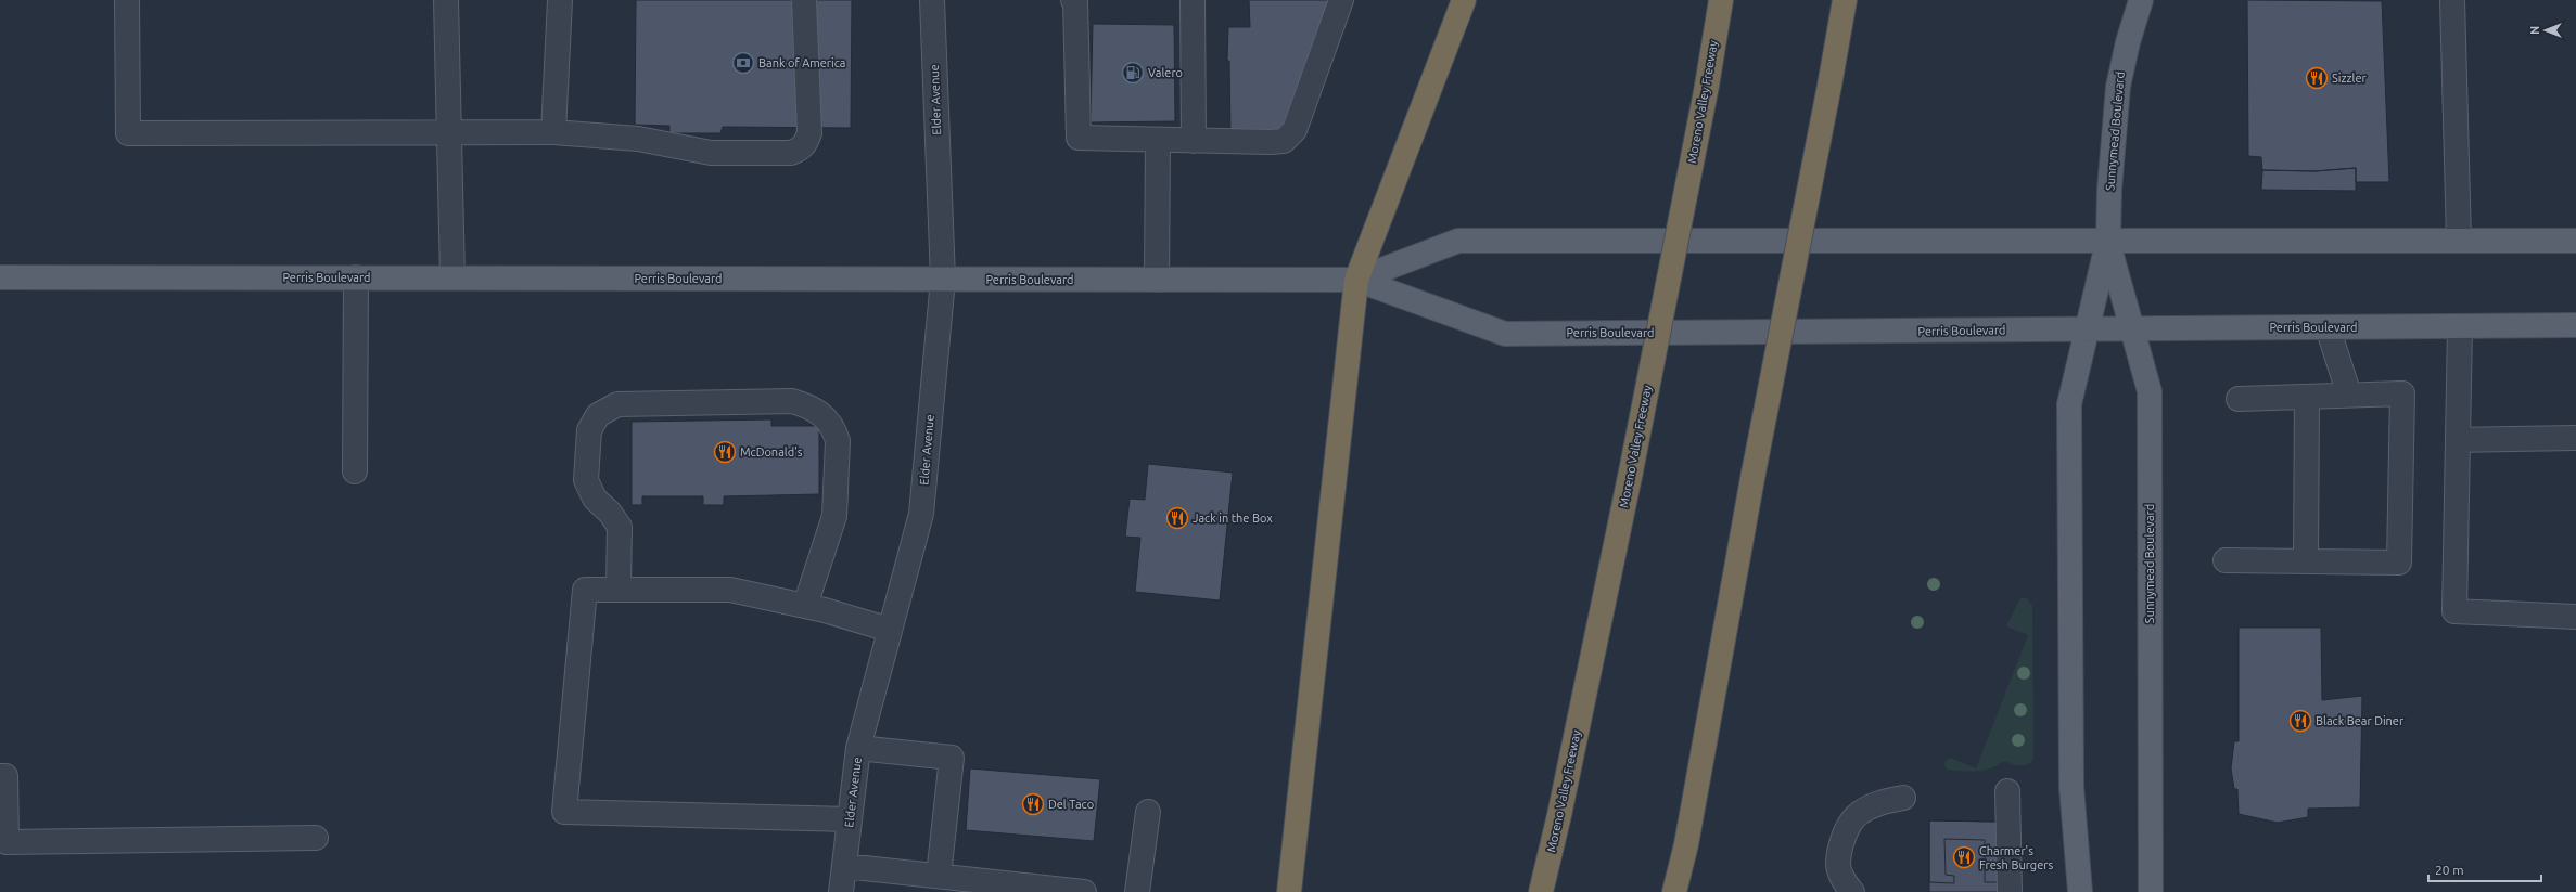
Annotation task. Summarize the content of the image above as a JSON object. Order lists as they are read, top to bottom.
{
  "streets": {
    "highway": ["Moreno Valley Freeway"],
    "main road": ["Sunnymead Boulevard", "Perris Boulevard"],
    "street": ["Elder Avenue"]
  },
  "crossings": [
    ["Elder Avenue", "Perris Boulevard"],
    ["Sunnymead Boulevard", "Perris Boulevard"]
  ],
  "places": {
    "bank": ["Bank of America"],
    "fuel station": ["Valero"],
    "restaurant": [
      "Sizzler",
      "McDonald's",
      "Jack in the Box",
      "Black Bear Diner",
      "Del Taco",
      "Charmer's Fresh Burgers"
    ]
  },
  "scale_bar": "20 m",
  "north": "left"
}
